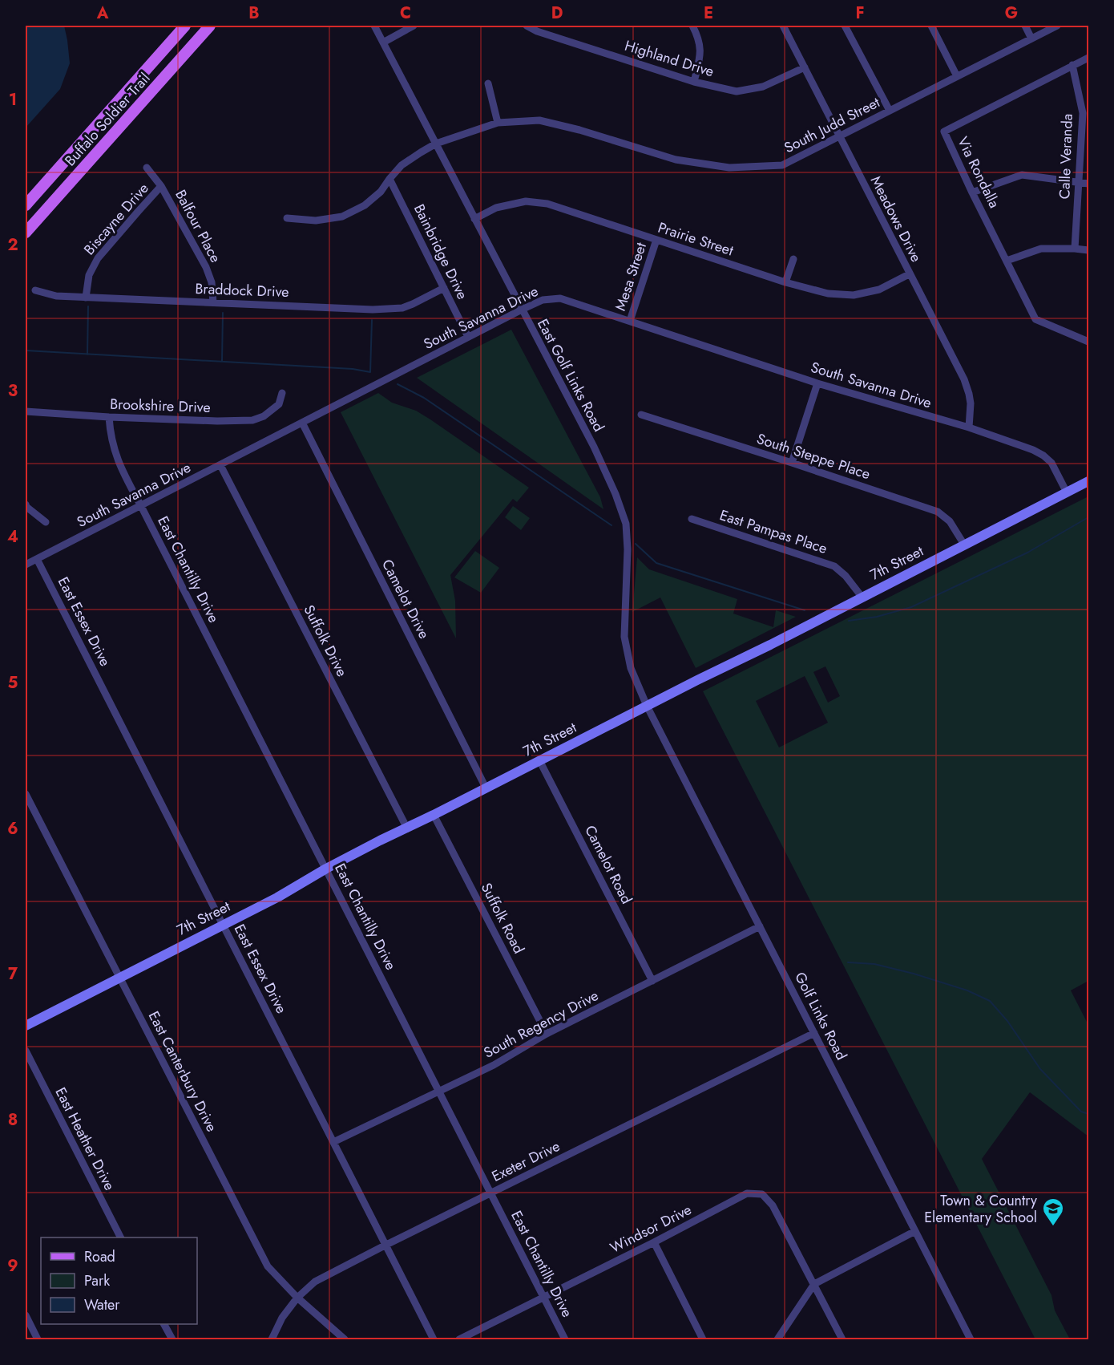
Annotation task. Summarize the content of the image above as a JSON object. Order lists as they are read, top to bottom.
{
  "streets": {
    "main road": ["Buffalo Soldier Trail", "7th Street"],
    "street": [
      "Highland Drive",
      "South Judd Street",
      "Calle Veranda",
      "Via Rondalla",
      "Biscayne Drive",
      "Meadows Drive",
      "Balfour Place",
      "Prairie Street",
      "Bainbridge Drive",
      "Mesa Street",
      "Braddock Drive",
      "South Savanna Drive",
      "East Golf Links Road",
      "Brookshire Drive",
      "South Steppe Place",
      "East Pampas Place",
      "East Chantilly Drive",
      "Camelot Drive",
      "East Essex Drive",
      "Suffolk Drive",
      "Camelot Road",
      "Suffolk Road",
      "Golf Links Road",
      "South Regency Drive",
      "East Canterbury Drive",
      "East Heather Drive",
      "Exeter Drive",
      "Windsor Drive"
    ]
  },
  "crossings": [
    ["Highland Drive", "Meadows Drive"],
    ["South Judd Street", "Meadows Drive"],
    ["South Judd Street", "Bainbridge Drive"],
    ["South Judd Street", "East Golf Links Road"],
    ["Calle Veranda", "Via Rondalla"],
    ["Biscayne Drive", "Balfour Place"],
    ["Biscayne Drive", "Braddock Drive"],
    ["Meadows Drive", "Prairie Street"],
    ["Meadows Drive", "South Savanna Drive"],
    ["Balfour Place", "Braddock Drive"],
    ["Prairie Street", "Mesa Street"],
    ["Prairie Street", "East Golf Links Road"],
    ["Bainbridge Drive", "Braddock Drive"],
    ["Bainbridge Drive", "South Savanna Drive"],
    ["Mesa Street", "South Savanna Drive"],
    ["South Savanna Drive", "East Golf Links Road"],
    ["South Savanna Drive", "7th Street"],
    ["South Savanna Drive", "East Chantilly Drive"],
    ["South Savanna Drive", "Camelot Drive"],
    ["South Savanna Drive", "East Essex Drive"],
    ["South Savanna Drive", "Suffolk Drive"],
    ["East Golf Links Road", "7th Street"],
    ["East Golf Links Road", "Golf Links Road"],
    ["Brookshire Drive", "East Chantilly Drive"],
    ["South Steppe Place", "7th Street"],
    ["East Pampas Place", "7th Street"],
    ["7th Street", "East Chantilly Drive"],
    ["7th Street", "Camelot Drive"],
    ["7th Street", "East Essex Drive"],
    ["7th Street", "Suffolk Drive"],
    ["7th Street", "Camelot Road"],
    ["7th Street", "Suffolk Road"],
    ["7th Street", "Golf Links Road"],
    ["7th Street", "East Canterbury Drive"],
    ["East Chantilly Drive", "South Regency Drive"],
    ["East Chantilly Drive", "Exeter Drive"],
    ["East Chantilly Drive", "Windsor Drive"],
    ["East Essex Drive", "South Regency Drive"],
    ["East Essex Drive", "Exeter Drive"],
    ["Camelot Road", "South Regency Drive"],
    ["Suffolk Road", "South Regency Drive"],
    ["Golf Links Road", "South Regency Drive"],
    ["Golf Links Road", "Exeter Drive"],
    ["East Canterbury Drive", "Exeter Drive"]
  ],
  "places": {
    "school or university": ["Town & Country Elementary School"]
  },
  "legend": ["Road", "Park", "Water"],
  "grid": {
    "columns": [
      "A",
      "B",
      "C",
      "D",
      "E",
      "F",
      "G"
    ],
    "rows": [
      "1",
      "2",
      "3",
      "4",
      "5",
      "6",
      "7",
      "8",
      "9"
    ]
  }
}
